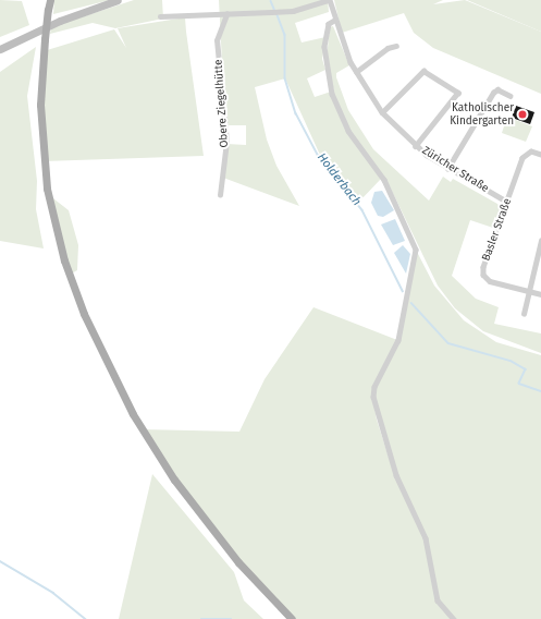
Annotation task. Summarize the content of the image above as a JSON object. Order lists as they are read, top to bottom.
{
  "streets": {
    "street": ["Obere Ziegelhütte", "Züricher Straße", "Basler Straße"]
  },
  "crossings": [
    ["Züricher Straße", "Basler Straße"]
  ],
  "water": ["Holderbach"],
  "places": ["Katholischer Kindergarten"]
}
